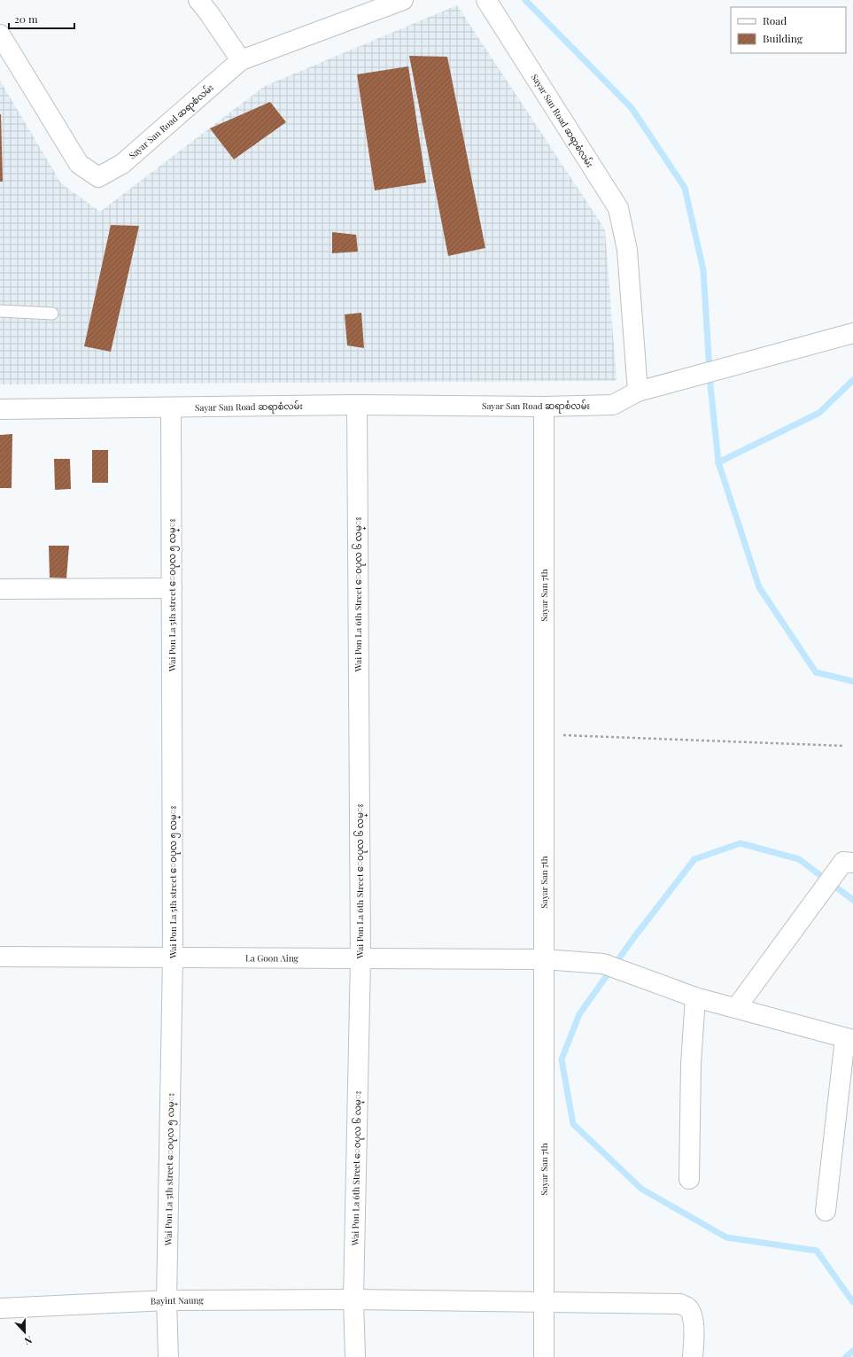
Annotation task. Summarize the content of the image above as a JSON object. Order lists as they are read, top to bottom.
{
  "streets": {
    "street": [
      "Sayar San Road ဆရာစံလမ်း",
      "Wai Pon La 6th Street ေဝပုလ ၆ လမ္း",
      "Wai Pon La 5th street ေဝပုလ ၅ လမ္း",
      "Sayar San 7th",
      "La Goon Aing",
      "Bayint Naung"
    ]
  },
  "crossings": [
    ["Sayar San Road ဆရာစံလမ်း", "Wai Pon La 6th Street ေဝပုလ ၆ လမ္း"],
    ["Sayar San Road ဆရာစံလမ်း", "Wai Pon La 5th street ေဝပုလ ၅ လမ္း"],
    ["Sayar San Road ဆရာစံလမ်း", "Sayar San 7th"],
    ["Wai Pon La 6th Street ေဝပုလ ၆ လမ္း", "La Goon Aing"],
    ["Wai Pon La 6th Street ေဝပုလ ၆ လမ္း", "Bayint Naung"],
    ["Wai Pon La 5th street ေဝပုလ ၅ လမ္း", "La Goon Aing"],
    ["Wai Pon La 5th street ေဝပုလ ၅ လမ္း", "Bayint Naung"],
    ["Sayar San 7th", "La Goon Aing"],
    ["Sayar San 7th", "Bayint Naung"]
  ],
  "legend": ["Road", "Building"],
  "scale_bar": "20 m",
  "north": "bottom"
}
